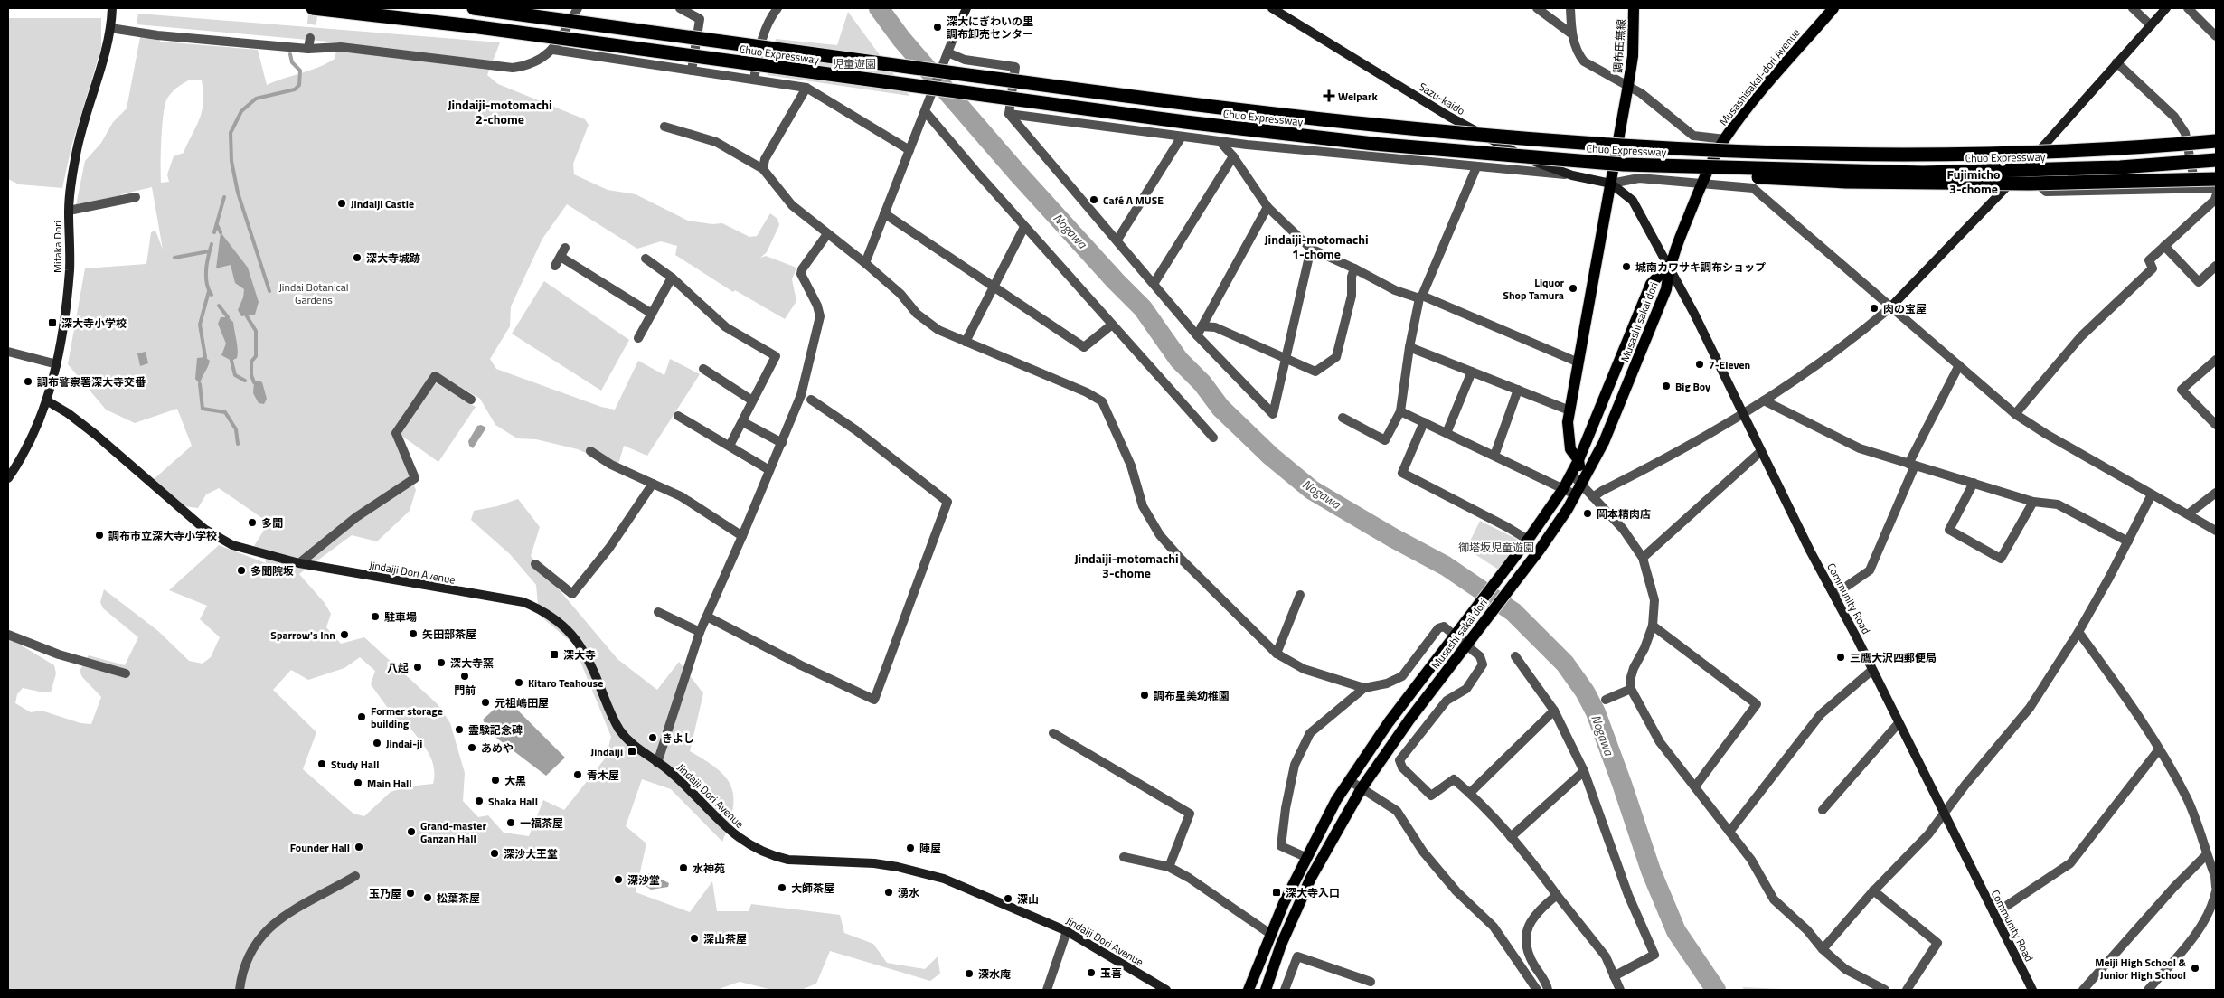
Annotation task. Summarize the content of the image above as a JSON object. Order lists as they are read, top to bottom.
{
  "streets": {
    "highway": ["Chuo Expressway"],
    "main road": ["調布田無線", "Musashisakai-dori Avenue", "Musashi sakai dori"],
    "street": [
      "Sazu-kaido",
      "Mitaka Dori",
      "Jindaiji Dori Avenue",
      "Community Road"
    ]
  },
  "crossings": [
    ["調布田無線", "Sazu-kaido"],
    ["調布田無線", "Musashi sakai dori"],
    ["調布田無線", "Community Road"],
    ["Musashisakai-dori Avenue", "Musashi sakai dori"],
    ["Musashisakai-dori Avenue", "Community Road"],
    ["Sazu-kaido", "Community Road"],
    ["Mitaka Dori", "Jindaiji Dori Avenue"],
    ["Musashi sakai dori", "Community Road"]
  ],
  "districts": [
    "Jindaiji-motomachi 2-chome",
    "Fujimicho 3-chome",
    "Jindaiji-motomachi 1-chome",
    "Jindaiji-motomachi 3-chome"
  ],
  "water": ["Nogawa"],
  "parks": ["児童遊園", "Jindai Botanical Gardens", "御塔坂児童遊園"],
  "places": {
    "other": [
      "深大にぎわいの里 調布卸売センター",
      "Café A MUSE",
      "Jindaiji Castle",
      "深大寺城跡",
      "城南カワサキ調布ショップ",
      "Liquor Shop Tamura",
      "肉の宝屋",
      "7-Eleven",
      "調布警察署深大寺交番",
      "Big Boy",
      "岡本精肉店",
      "多聞",
      "調布市立深大寺小学校",
      "多聞院坂",
      "駐車場",
      "矢田部茶屋",
      "Sparrow's Inn",
      "三鷹大沢四郵便局",
      "深大寺窯",
      "八起",
      "門前",
      "Kitaro Teahouse",
      "調布星美幼稚園",
      "元祖嶋田屋",
      "Former storage building",
      "霊験記念碑",
      "きよし",
      "Jindai-ji",
      "あめや",
      "Study Hall",
      "青木屋",
      "大黒",
      "Main Hall",
      "Shaka Hall",
      "一福茶屋",
      "Grand-master Ganzan Hall",
      "Founder Hall",
      "陣屋",
      "深沙大王堂",
      "水神苑",
      "深沙堂",
      "大師茶屋",
      "湧水",
      "玉乃屋",
      "松葉茶屋",
      "深山",
      "深山茶屋",
      "Meiji High School & Junior High School",
      "玉喜",
      "深水庵"
    ],
    "health": ["Welpark"],
    "transit": [
      "深大寺小学校",
      "深大寺",
      "Jindaiji",
      "深大寺入口"
    ]
  }
}
